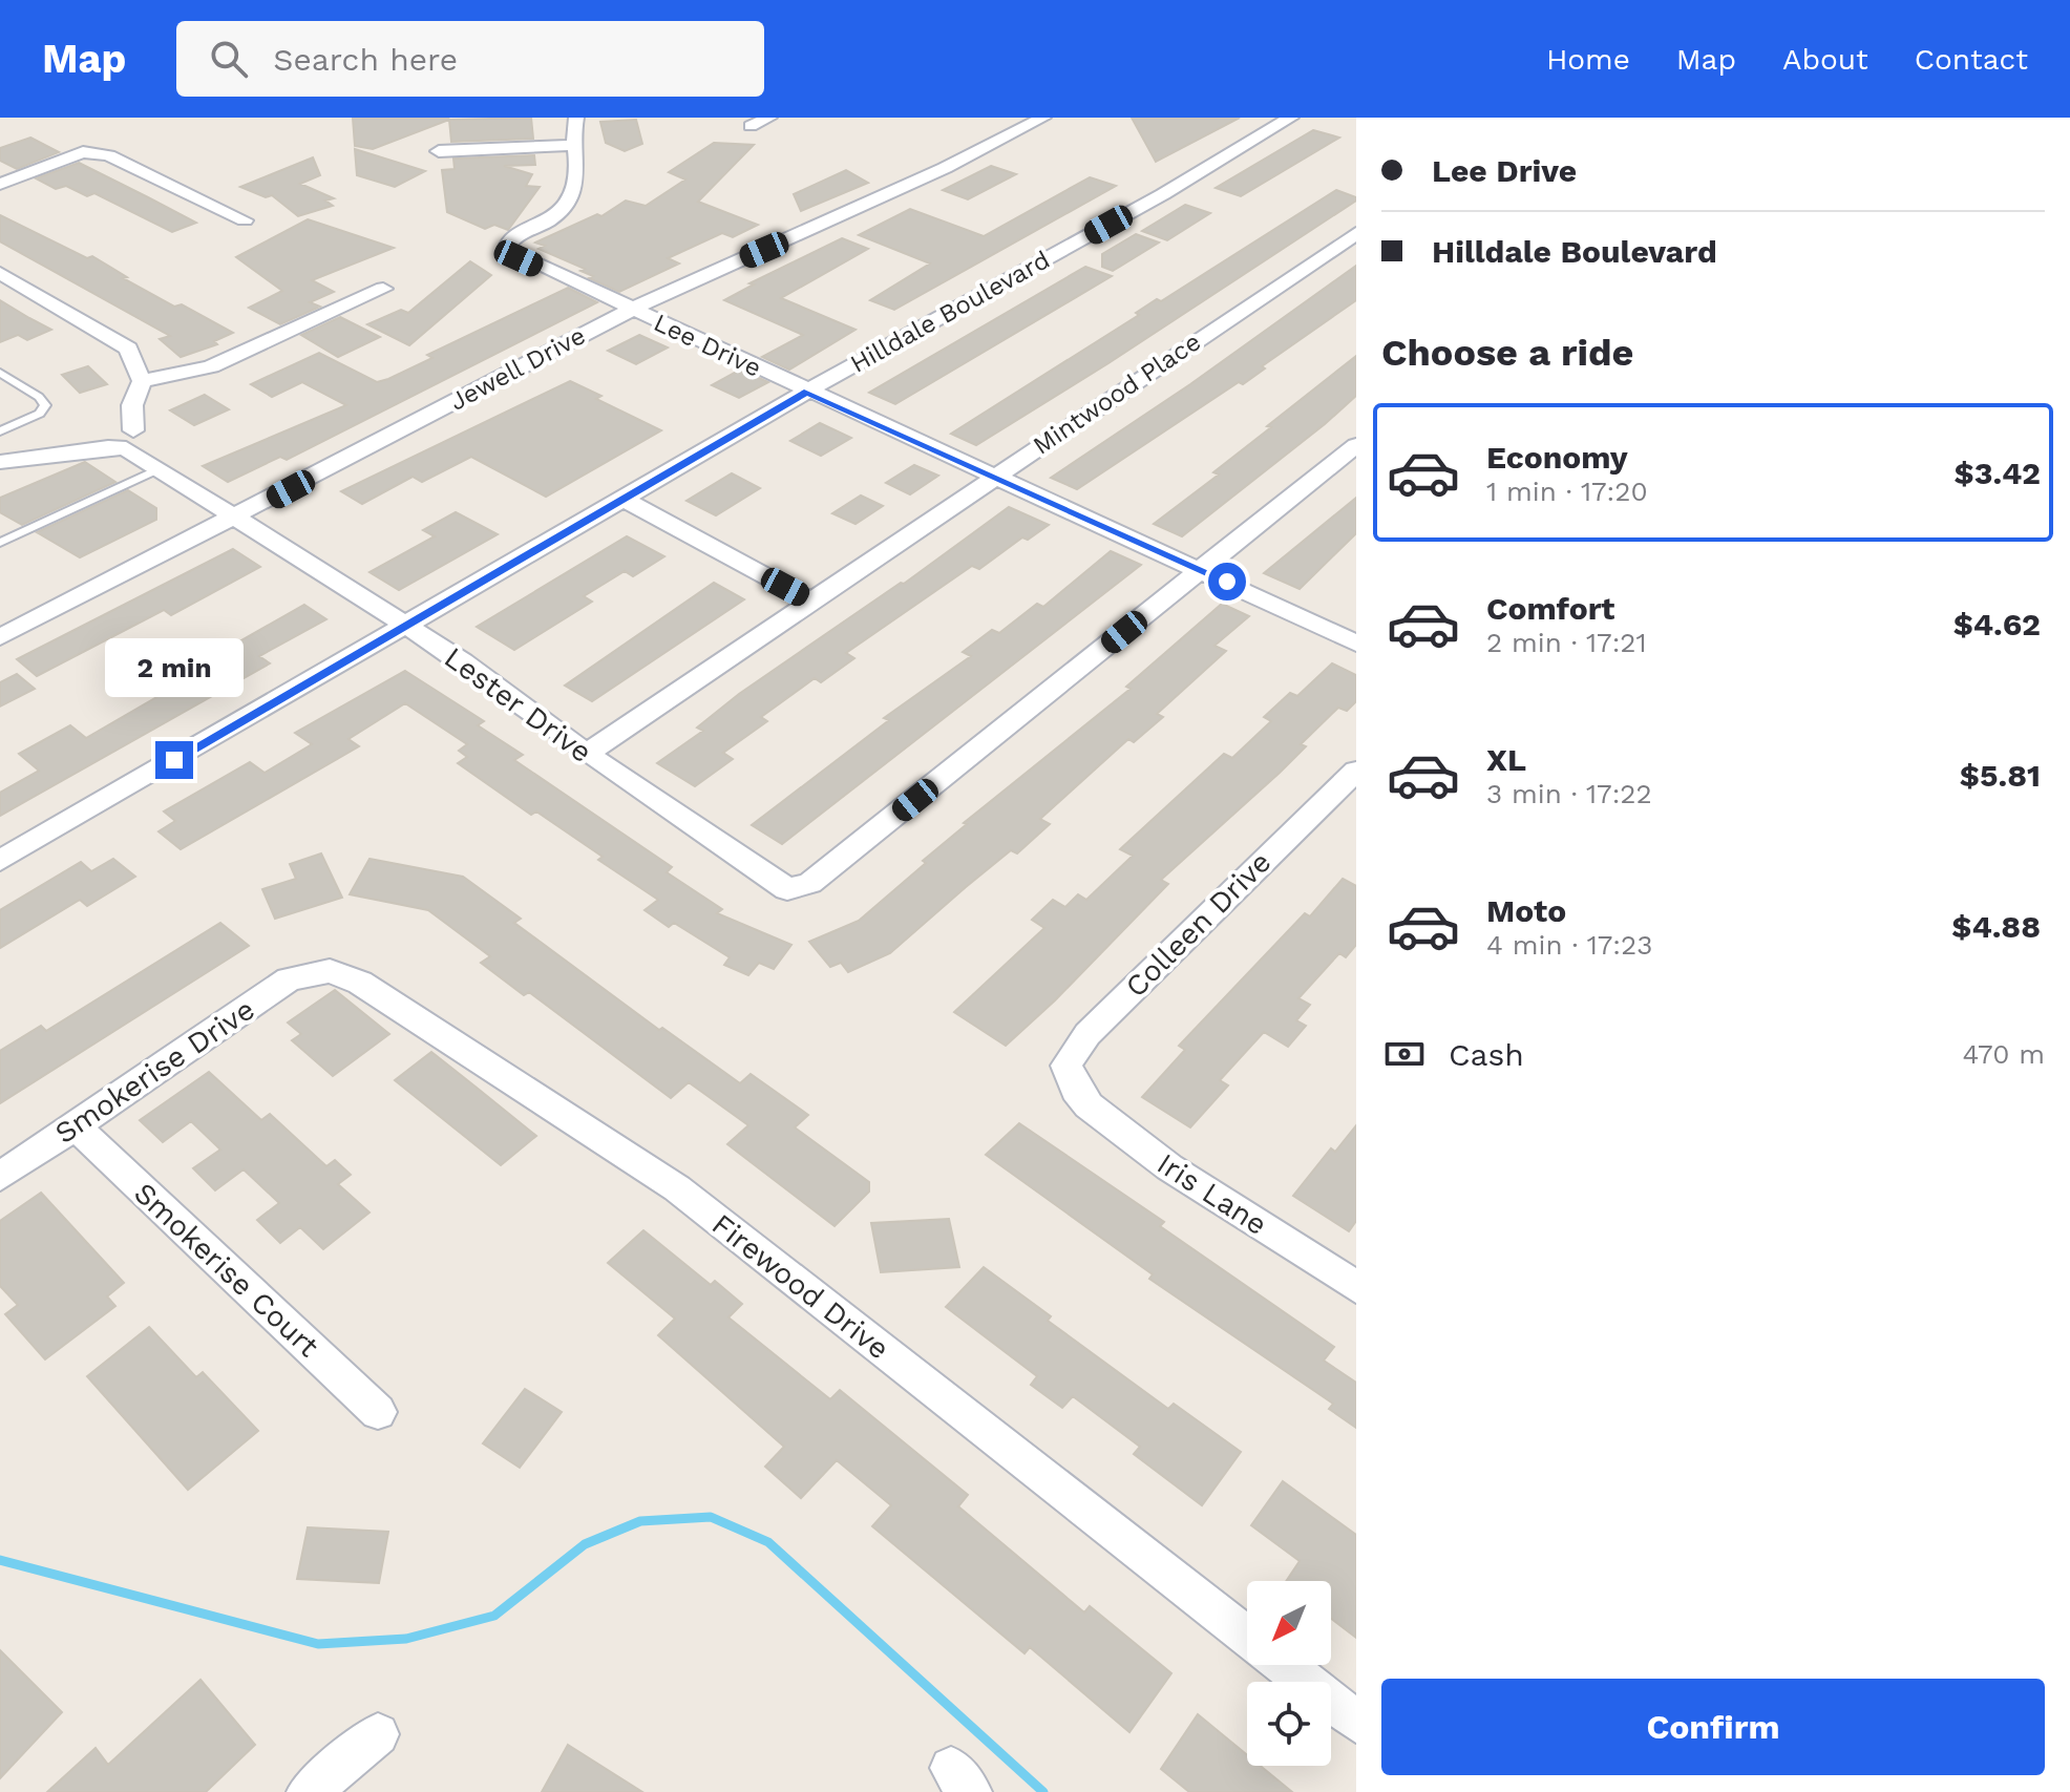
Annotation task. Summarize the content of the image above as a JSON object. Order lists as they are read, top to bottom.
{
  "streets": {
    "street": [
      "Hilldale Boulevard",
      "Lee Drive",
      "Jewell Drive",
      "Mintwood Place",
      "Lester Drive",
      "Colleen Drive",
      "Smokerise Drive",
      "Iris Lane",
      "Smokerise Court",
      "Firewood Drive"
    ]
  },
  "crossings": [
    ["Hilldale Boulevard", "Lee Drive"],
    ["Hilldale Boulevard", "Lester Drive"],
    ["Lee Drive", "Jewell Drive"],
    ["Lee Drive", "Mintwood Place"],
    ["Lee Drive", "Lester Drive"],
    ["Jewell Drive", "Lester Drive"],
    ["Mintwood Place", "Lester Drive"],
    ["Colleen Drive", "Iris Lane"],
    ["Smokerise Drive", "Smokerise Court"],
    ["Smokerise Drive", "Firewood Drive"]
  ],
  "north": "bottom left",
  "page": {
    "header": "Map",
    "search": "Search here",
    "nav": [
      "Home",
      "Map",
      "About",
      "Contact"
    ],
    "banner": ["Lee Drive", "Hilldale Boulevard"],
    "heading": "Choose a ride",
    "list": [
      {
        "name": "Economy",
        "note": "1 min · 17:20",
        "value": "$3.42"
      },
      {
        "name": "Comfort",
        "note": "2 min · 17:21",
        "value": "$4.62"
      },
      {
        "name": "XL",
        "note": "3 min · 17:22",
        "value": "$5.81"
      },
      {
        "name": "Moto",
        "note": "4 min · 17:23",
        "value": "$4.88"
      }
    ],
    "bubble": "2 min",
    "pay": ["Cash", "470 m"],
    "buttons": "Confirm"
  }
}
